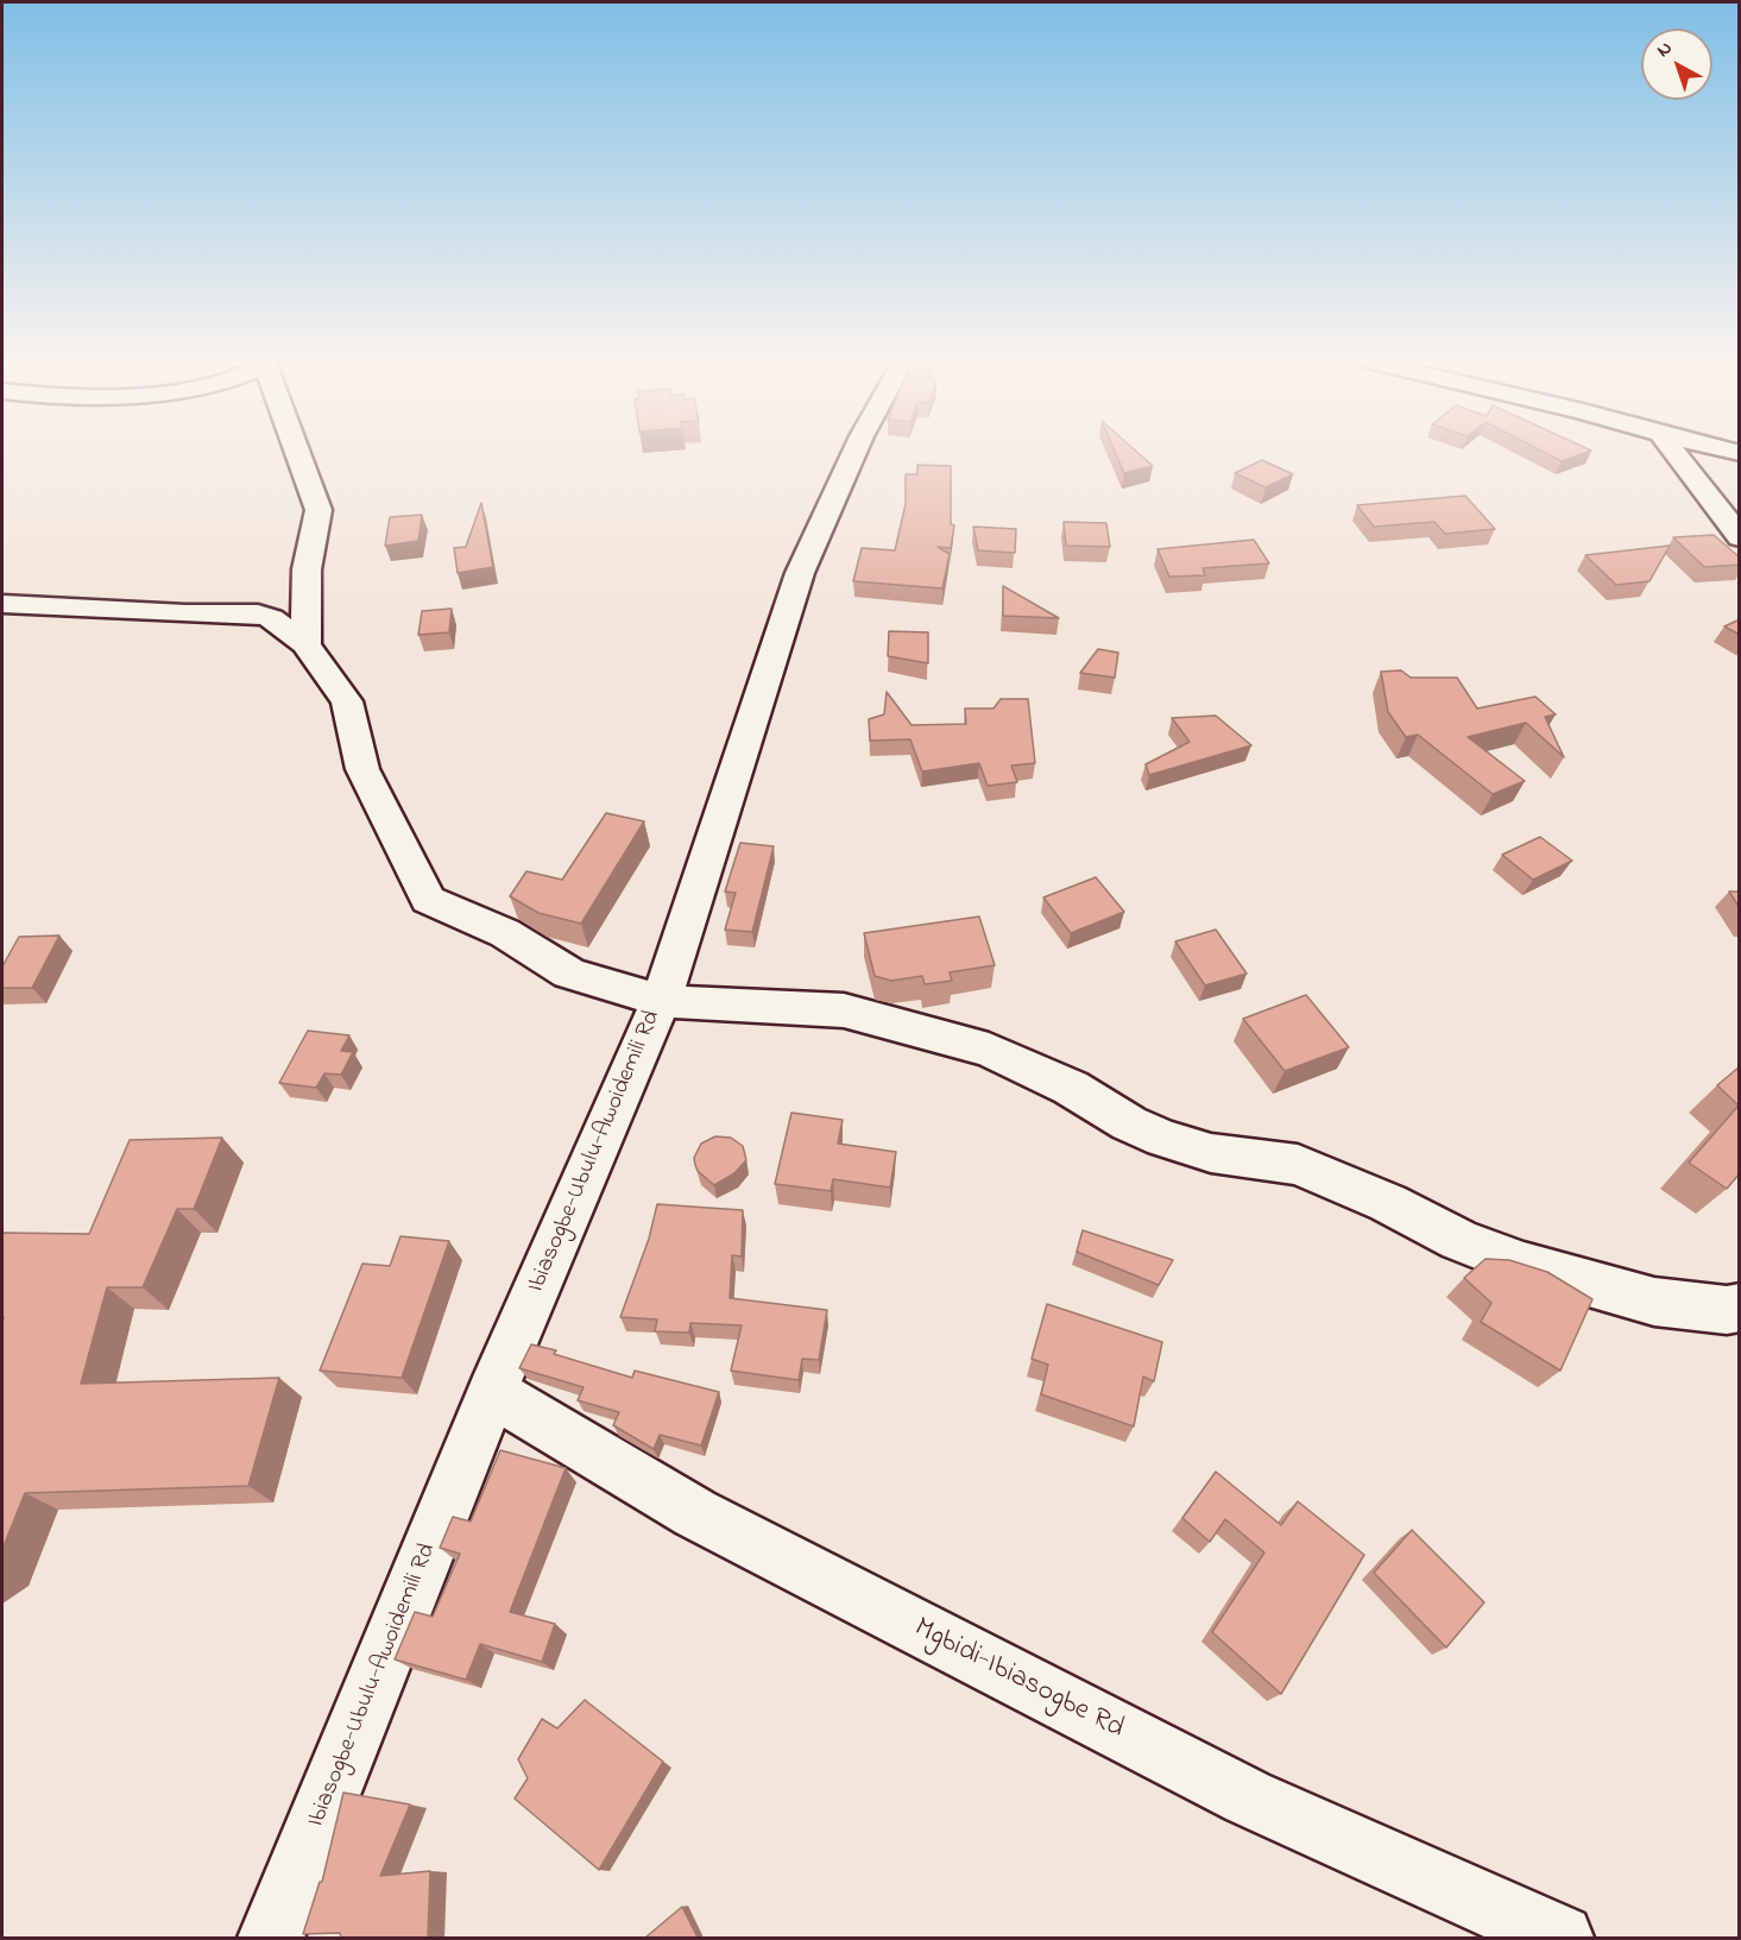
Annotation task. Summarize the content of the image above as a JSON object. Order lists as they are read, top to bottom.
{
  "streets": {
    "street": ["Ibiasogbe-Ubulu-Awoidemili Rd", "Mgbidi-Ibiasogbe Rd"]
  },
  "crossings": [
    ["Ibiasogbe-Ubulu-Awoidemili Rd", "Mgbidi-Ibiasogbe Rd"]
  ],
  "north": "top left"
}
